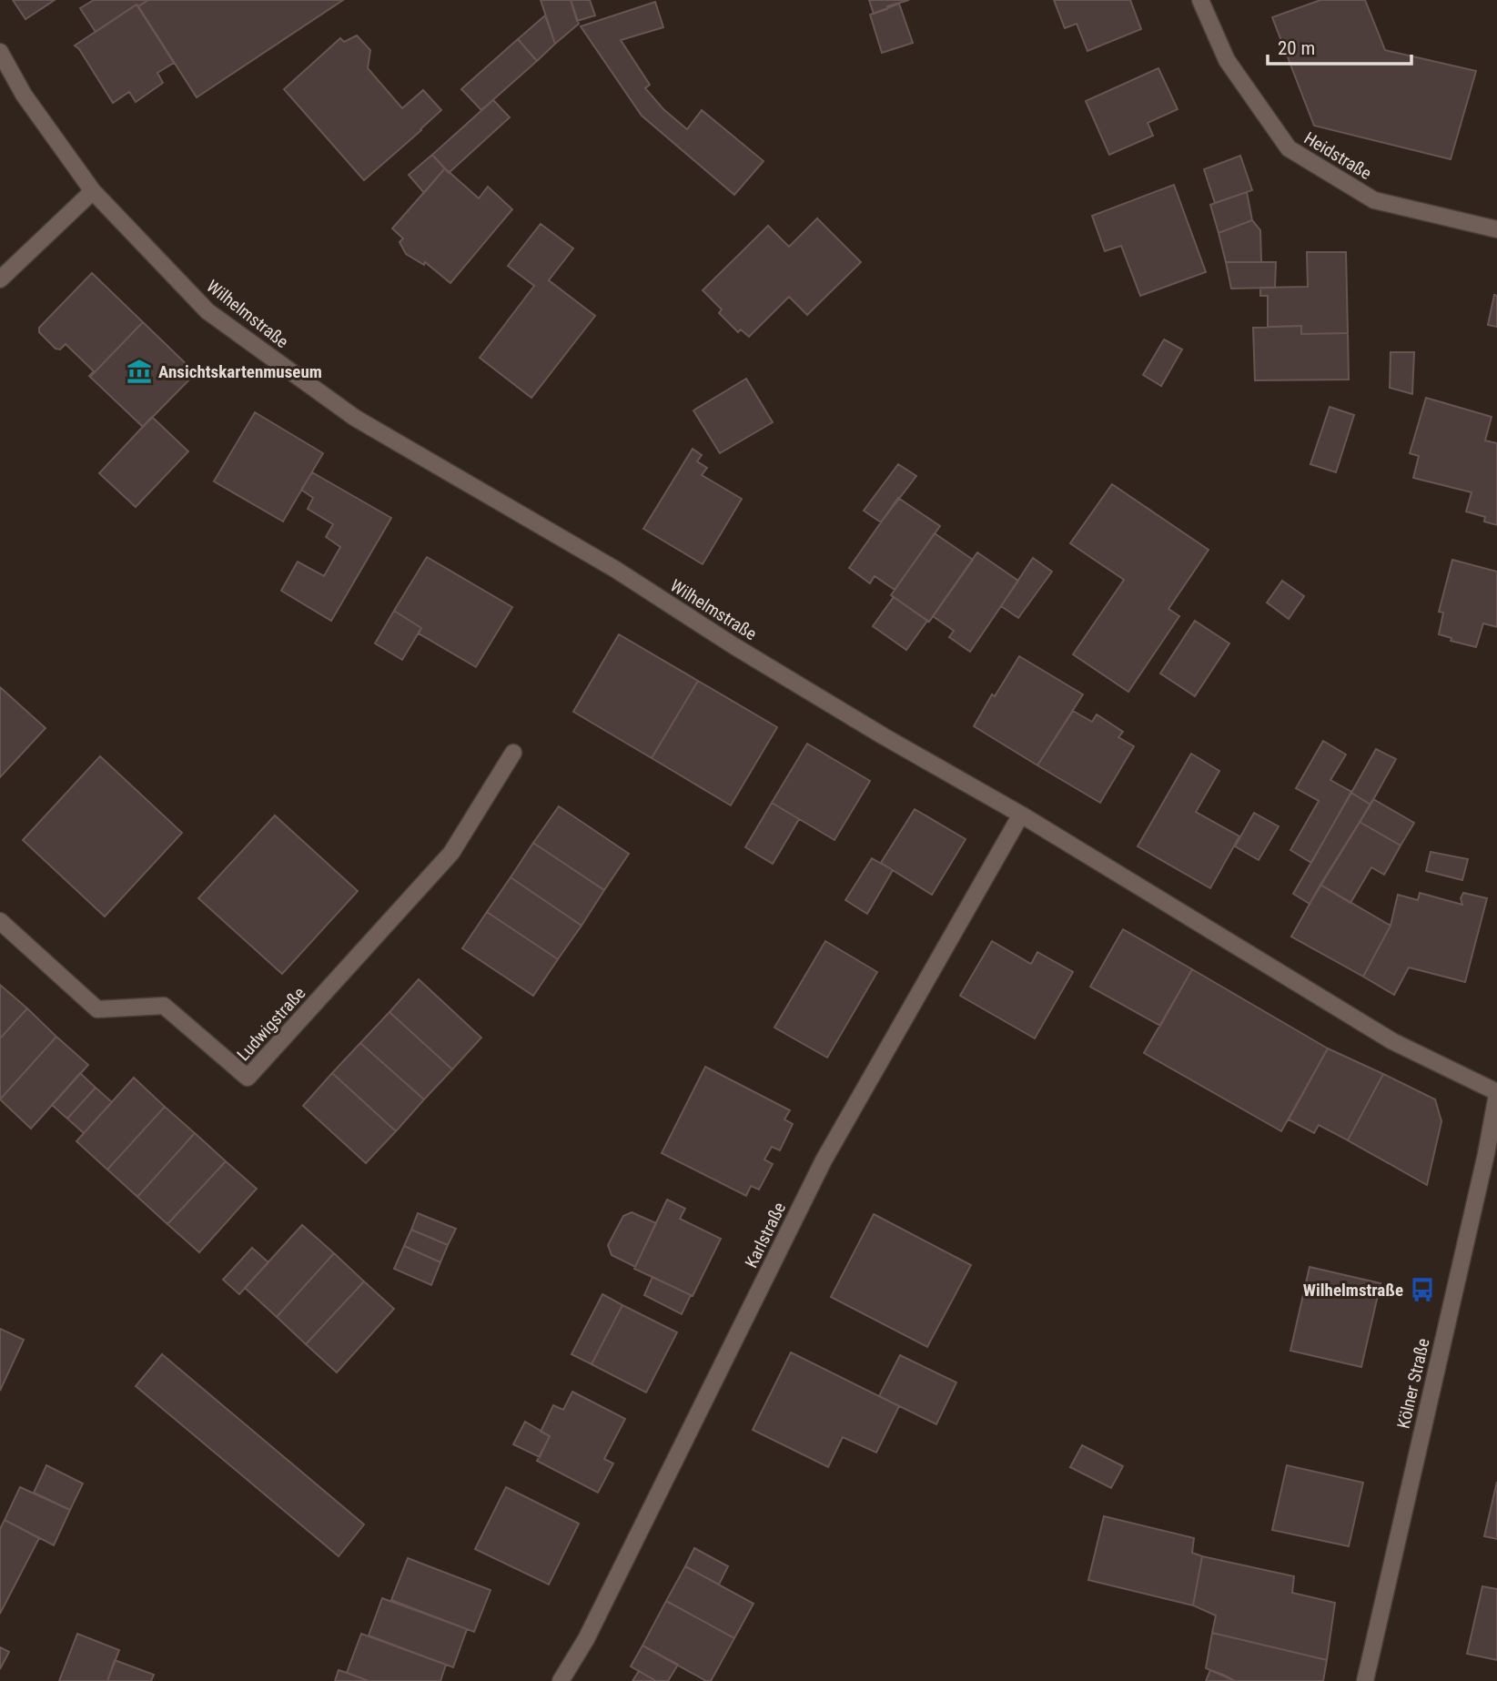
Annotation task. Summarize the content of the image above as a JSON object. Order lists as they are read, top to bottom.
{
  "streets": {
    "street": [
      "Heidstraße",
      "Wilhelmstraße",
      "Ludwigstraße",
      "Karlstraße",
      "Kölner Straße"
    ]
  },
  "crossings": [
    ["Wilhelmstraße", "Karlstraße"],
    ["Wilhelmstraße", "Kölner Straße"]
  ],
  "places": {
    "museum": ["Ansichtskartenmuseum"],
    "bus stop": ["Wilhelmstraße"]
  },
  "scale_bar": "20 m"
}
